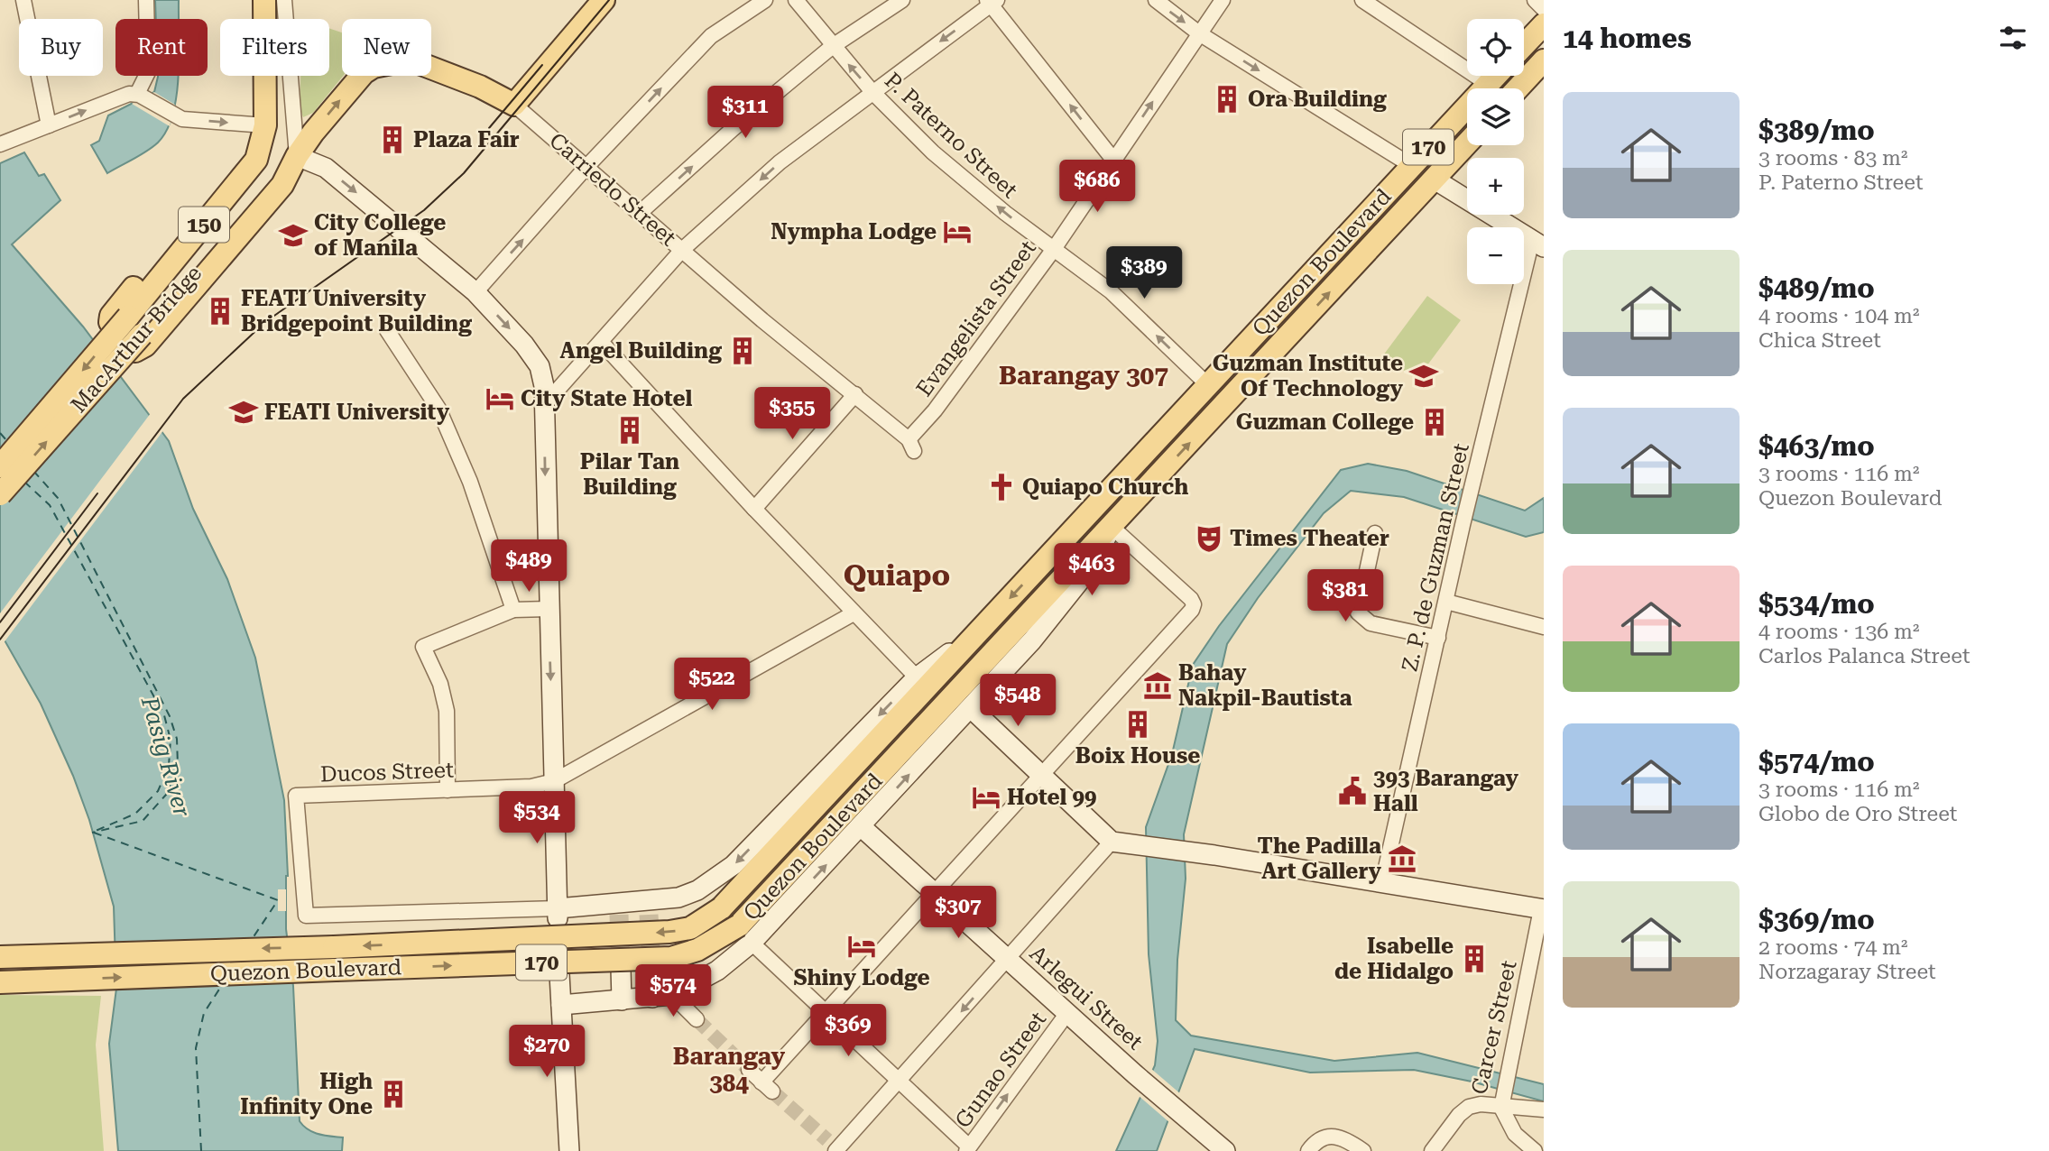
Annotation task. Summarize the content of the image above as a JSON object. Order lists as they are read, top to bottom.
{
  "streets": {
    "main road": [
      "170",
      "Carriedo Street",
      "150",
      "Quezon Boulevard",
      "MacArthur Bridge"
    ],
    "street": [
      "P. Paterno Street",
      "Evangelista Street",
      "Z. P. de Guzman Street",
      "Ducos Street",
      "Arlegui Street",
      "Carcer Street",
      "Gunao Street"
    ]
  },
  "crossings": [
    ["P. Paterno Street", "Quezon Boulevard"],
    ["P. Paterno Street", "Evangelista Street"],
    ["Carriedo Street", "Evangelista Street"],
    ["Carriedo Street", "MacArthur Bridge"],
    ["150", "MacArthur Bridge"],
    ["Quezon Boulevard", "Ducos Street"],
    ["Quezon Boulevard", "Arlegui Street"],
    ["Arlegui Street", "Gunao Street"]
  ],
  "one_way": ["P. Paterno Street"],
  "districts": ["Barangay 307", "Quiapo", "Barangay 384"],
  "water": ["Pasig River"],
  "places": {
    "building": [
      "Ora Building",
      "Plaza Fair",
      "FEATI University Bridgepoint Building",
      "Angel Building",
      "Guzman College",
      "Pilar Tan Building",
      "Boix House",
      "Isabelle de Hidalgo",
      "High Infinity One"
    ],
    "hotel": [
      "Nympha Lodge",
      "City State Hotel",
      "Hotel 99",
      "Shiny Lodge"
    ],
    "school or university": ["City College of Manila", "Guzman Institute Of Technology", "FEATI University"],
    "church": ["Quiapo Church"],
    "theatre": ["Times Theater"],
    "museum": ["Bahay Nakpil-Bautista", "The Padilla Art Gallery"],
    "public building": ["393 Barangay Hall"]
  },
  "page": {
    "heading": "14 homes",
    "map_buttons": ["+", "−"],
    "chip": [
      "Buy",
      "Rent",
      "Filters",
      "New"
    ],
    "list": [
      {
        "name": "$389/mo",
        "note": "3 rooms · 83 m² · P. Paterno Street"
      },
      {
        "name": "$489/mo",
        "note": "4 rooms · 104 m² · Chica Street"
      },
      {
        "name": "$463/mo",
        "note": "3 rooms · 116 m² · Quezon Boulevard"
      },
      {
        "name": "$534/mo",
        "note": "4 rooms · 136 m² · Carlos Palanca Street"
      },
      {
        "name": "$574/mo",
        "note": "3 rooms · 116 m² · Globo de Oro Street"
      },
      {
        "name": "$369/mo",
        "note": "2 rooms · 74 m² · Norzagaray Street"
      }
    ],
    "price": [
      "$311",
      "$686",
      "$389",
      "$355",
      "$489",
      "$463",
      "$381",
      "$522",
      "$548",
      "$534",
      "$307",
      "$574",
      "$369",
      "$270"
    ]
  }
}
